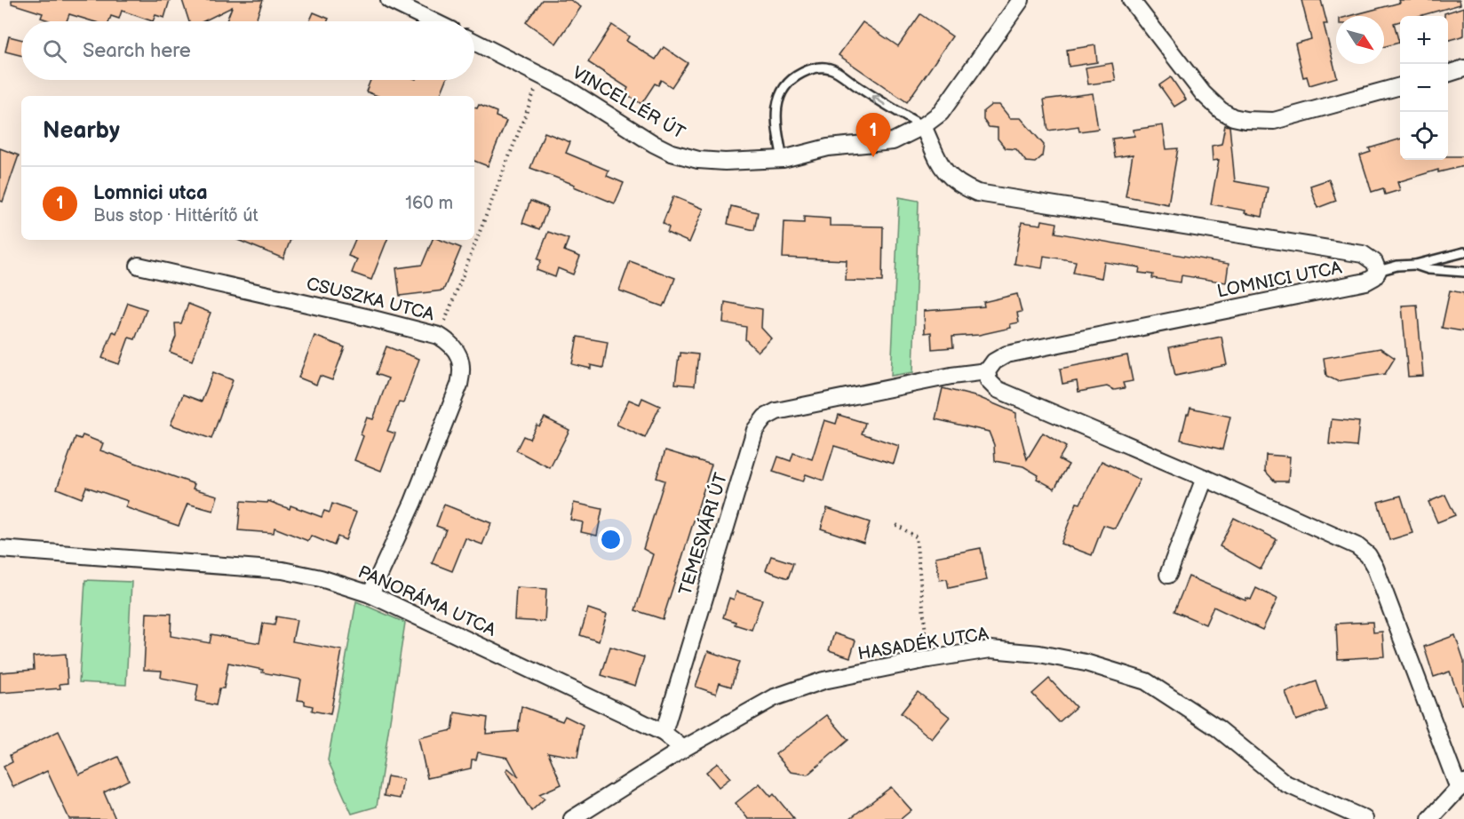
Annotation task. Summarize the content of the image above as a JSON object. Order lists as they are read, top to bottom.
{
  "streets": {
    "street": [
      "VINCELLÉR ÚT",
      "LOMNICI UTCA",
      "CSUSZKA UTCA",
      "TEMESVÁRI ÚT",
      "PANORÁMA UTCA",
      "HASADÉK UTCA"
    ]
  },
  "crossings": [
    ["VINCELLÉR ÚT", "LOMNICI UTCA"],
    ["LOMNICI UTCA", "TEMESVÁRI ÚT"],
    ["CSUSZKA UTCA", "PANORÁMA UTCA"],
    ["TEMESVÁRI ÚT", "PANORÁMA UTCA"]
  ],
  "north": "bottom right",
  "page": {
    "map_buttons": ["+", "−"],
    "search": "Search here",
    "heading": "Nearby",
    "pins": "1",
    "list": [
      {
        "mark": "1",
        "name": "Lomnici utca",
        "note": "Bus stop · Hittérítő út",
        "value": "160 m"
      }
    ]
  }
}
